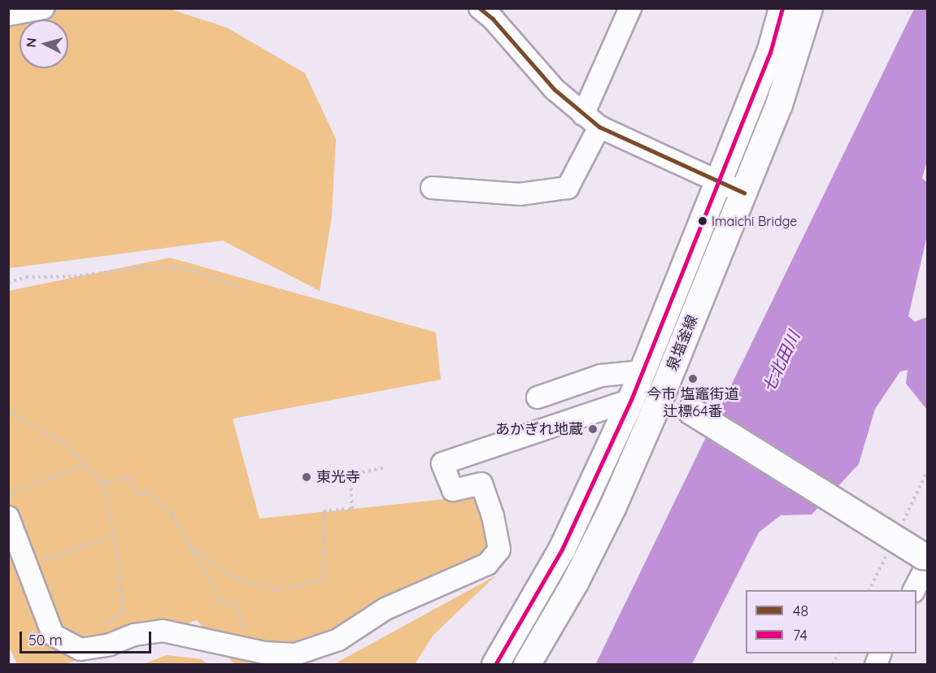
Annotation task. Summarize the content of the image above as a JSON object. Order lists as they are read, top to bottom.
{
  "streets": {
    "main road": ["泉塩釜線"]
  },
  "water": ["七北田川"],
  "places": [
    "Imaichi Bridge",
    "今市 塩竈街道 辻標64番",
    "あかぎれ地蔵",
    "東光寺"
  ],
  "lines": ["transit line 48", "transit line 74"],
  "legend": ["48", "74"],
  "scale_bar": "50 m",
  "north": "left"
}
